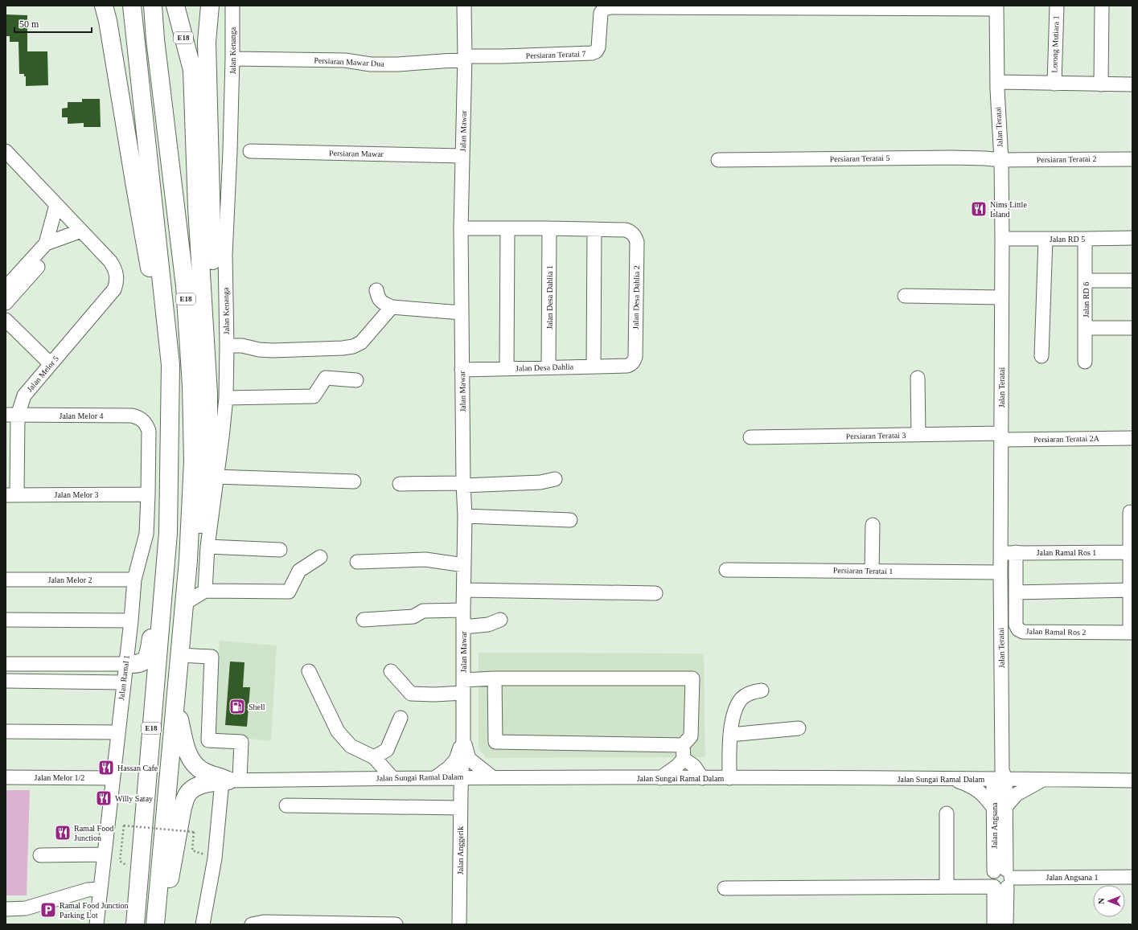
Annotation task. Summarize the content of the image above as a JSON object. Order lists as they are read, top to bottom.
{
  "streets": {
    "highway": ["E18"],
    "street": [
      "Lorong Mutiara 1",
      "Jalan Kenanga",
      "Persiaran Teratai 7",
      "Persiaran Mawar Dua",
      "Jalan Teratai",
      "Jalan Mawar",
      "Persiaran Mawar",
      "Persiaran Teratai 5",
      "Persiaran Teratai 2",
      "Jalan RD 5",
      "Jalan Desa Dahlia 1",
      "Jalan Desa Dahlia 2",
      "Jalan RD 6",
      "Jalan Desa Dahlia",
      "Jalan Melor 5",
      "Jalan Melor 4",
      "Persiaran Teratai 3",
      "Persiaran Teratai 2A",
      "Jalan Melor 3",
      "Jalan Ramal Ros 1",
      "Persiaran Teratai 1",
      "Jalan Melor 2",
      "Jalan Ramal Ros 2",
      "Jalan Ramal 1",
      "Jalan Melor 1/2",
      "Jalan Sungai Ramal Dalam",
      "Jalan Angsana",
      "Jalan Anggerik",
      "Jalan Angsana 1"
    ]
  },
  "crossings": [
    ["Jalan Kenanga", "Persiaran Mawar Dua"],
    ["Persiaran Teratai 7", "Persiaran Mawar Dua"],
    ["Persiaran Teratai 7", "Jalan Teratai"],
    ["Persiaran Teratai 7", "Jalan Mawar"],
    ["Persiaran Mawar Dua", "Jalan Mawar"],
    ["Jalan Teratai", "Persiaran Teratai 5"],
    ["Jalan Teratai", "Persiaran Teratai 2"],
    ["Jalan Teratai", "Jalan RD 5"],
    ["Jalan Teratai", "Persiaran Teratai 3"],
    ["Jalan Teratai", "Persiaran Teratai 2A"],
    ["Jalan Teratai", "Jalan Ramal Ros 1"],
    ["Jalan Teratai", "Persiaran Teratai 1"],
    ["Jalan Teratai", "Jalan Sungai Ramal Dalam"],
    ["Jalan Teratai", "Jalan Angsana"],
    ["Jalan Mawar", "Persiaran Mawar"],
    ["Jalan Mawar", "Jalan Desa Dahlia"],
    ["Jalan Mawar", "Jalan Sungai Ramal Dalam"],
    ["Jalan Mawar", "Jalan Anggerik"],
    ["Persiaran Teratai 5", "Persiaran Teratai 2"],
    ["Jalan RD 5", "Jalan RD 6"],
    ["Jalan Desa Dahlia 1", "Jalan Desa Dahlia"],
    ["Jalan Desa Dahlia 2", "Jalan Desa Dahlia"],
    ["Jalan Melor 5", "Jalan Melor 4"],
    ["Jalan Melor 5", "Jalan Melor 3"],
    ["Jalan Melor 4", "Jalan Ramal 1"],
    ["Persiaran Teratai 3", "Persiaran Teratai 2A"],
    ["Jalan Melor 3", "Jalan Ramal 1"],
    ["Jalan Ramal Ros 1", "Jalan Ramal Ros 2"],
    ["Jalan Melor 2", "Jalan Ramal 1"],
    ["Jalan Ramal 1", "Jalan Melor 1/2"],
    ["Jalan Sungai Ramal Dalam", "Jalan Angsana"],
    ["Jalan Sungai Ramal Dalam", "Jalan Anggerik"],
    ["Jalan Angsana", "Jalan Angsana 1"]
  ],
  "places": {
    "restaurant": [
      "Nims Little Island",
      "Hassan Cafe",
      "Willy Satay",
      "Ramal Food Junction"
    ],
    "fuel station": ["Shell"],
    "parking": ["Ramal Food Junction Parking Lot"]
  },
  "scale_bar": "50 m",
  "north": "left"
}
